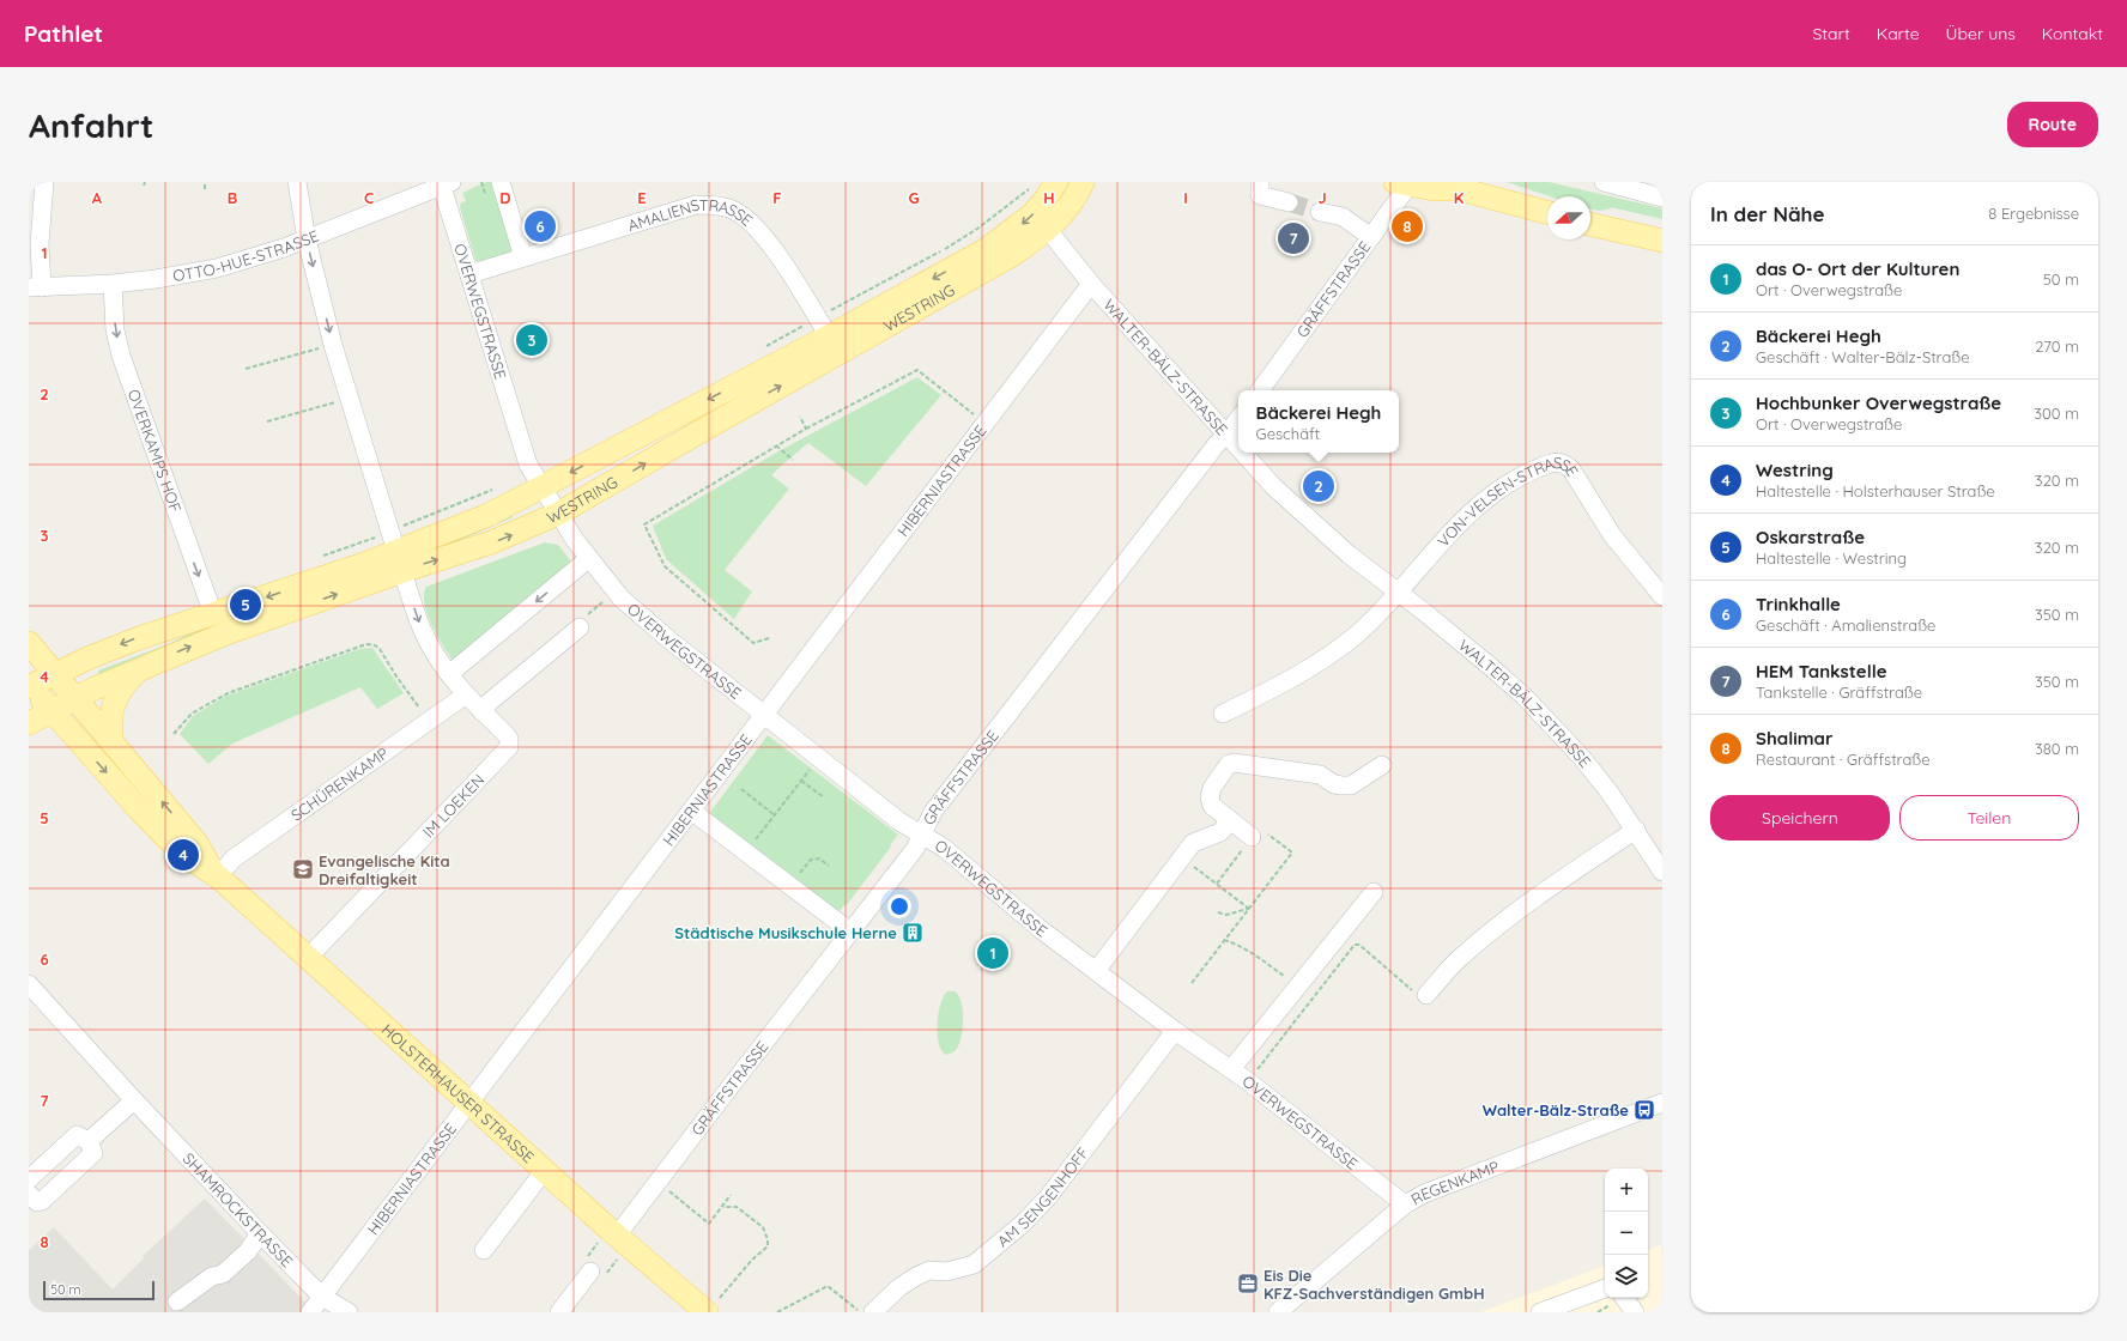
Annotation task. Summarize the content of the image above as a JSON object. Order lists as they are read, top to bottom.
{
  "streets": {
    "main road": ["WESTRING", "HOLSTERHAUSER STRASSE"],
    "street": [
      "AMALIENSTRASSE",
      "OTTO-HUE-STRASSE",
      "GRÄFFSTRASSE",
      "OVERWEGSTRASSE",
      "WALTER-BÄLZ-STRASSE",
      "OVERKAMPS HOF",
      "HIBERNIASTRASSE",
      "VON-VELSEN-STRASSE",
      "SCHÜRENKAMP",
      "IM LOEKEN",
      "REGENKAMP",
      "AM SENGENHOFF",
      "SHAMROCKSTRASSE"
    ]
  },
  "crossings": [
    ["AMALIENSTRASSE", "WESTRING"],
    ["AMALIENSTRASSE", "OVERWEGSTRASSE"],
    ["OTTO-HUE-STRASSE", "OVERWEGSTRASSE"],
    ["OTTO-HUE-STRASSE", "OVERKAMPS HOF"],
    ["GRÄFFSTRASSE", "OVERWEGSTRASSE"],
    ["GRÄFFSTRASSE", "WALTER-BÄLZ-STRASSE"],
    ["GRÄFFSTRASSE", "HOLSTERHAUSER STRASSE"],
    ["WESTRING", "OVERWEGSTRASSE"],
    ["WESTRING", "WALTER-BÄLZ-STRASSE"],
    ["WESTRING", "OVERKAMPS HOF"],
    ["WESTRING", "HOLSTERHAUSER STRASSE"],
    ["OVERWEGSTRASSE", "HIBERNIASTRASSE"],
    ["OVERWEGSTRASSE", "REGENKAMP"],
    ["OVERWEGSTRASSE", "AM SENGENHOFF"],
    ["WALTER-BÄLZ-STRASSE", "HIBERNIASTRASSE"],
    ["WALTER-BÄLZ-STRASSE", "VON-VELSEN-STRASSE"],
    ["HIBERNIASTRASSE", "HOLSTERHAUSER STRASSE"],
    ["HIBERNIASTRASSE", "SHAMROCKSTRASSE"],
    ["SCHÜRENKAMP", "HOLSTERHAUSER STRASSE"],
    ["IM LOEKEN", "HOLSTERHAUSER STRASSE"]
  ],
  "one_way": ["OVERKAMPS HOF"],
  "places": {
    "school or university": ["Evangelische Kita Dreifaltigkeit"],
    "building": ["Städtische Musikschule Herne"],
    "bus stop": ["Walter-Bälz-Straße"],
    "office": ["Eis Die KFZ-Sachverständigen GmbH"]
  },
  "scale_bar": "50 m",
  "north": "left",
  "page": {
    "header": "Pathlet",
    "nav": [
      "Start",
      "Karte",
      "Über uns",
      "Kontakt"
    ],
    "buttons": [
      "Route",
      ["Speichern", "Teilen"]
    ],
    "title": "Anfahrt",
    "heading": ["In der Nähe", "8 Ergebnisse"],
    "pins": [
      "6",
      "8",
      "7",
      "3",
      "2",
      "5",
      "4",
      "1"
    ],
    "list": [
      {
        "mark": "1",
        "name": "das O- Ort der Kulturen",
        "note": "Ort · Overwegstraße",
        "value": "50 m"
      },
      {
        "mark": "2",
        "name": "Bäckerei Hegh",
        "note": "Geschäft · Walter-Bälz-Straße",
        "value": "270 m"
      },
      {
        "mark": "3",
        "name": "Hochbunker Overwegstraße",
        "note": "Ort · Overwegstraße",
        "value": "300 m"
      },
      {
        "mark": "4",
        "name": "Westring",
        "note": "Haltestelle · Holsterhauser Straße",
        "value": "320 m"
      },
      {
        "mark": "5",
        "name": "Oskarstraße",
        "note": "Haltestelle · Westring",
        "value": "320 m"
      },
      {
        "mark": "6",
        "name": "Trinkhalle",
        "note": "Geschäft · Amalienstraße",
        "value": "350 m"
      },
      {
        "mark": "7",
        "name": "HEM Tankstelle",
        "note": "Tankstelle · Gräffstraße",
        "value": "350 m"
      },
      {
        "mark": "8",
        "name": "Shalimar",
        "note": "Restaurant · Gräffstraße",
        "value": "380 m"
      }
    ],
    "popup": ["Bäckerei Hegh", "Geschäft"],
    "map_buttons": ["+", "−"],
    "scale": "50 m"
  },
  "grid": {
    "columns": [
      "A",
      "B",
      "C",
      "D",
      "E",
      "F",
      "G",
      "H",
      "I",
      "J",
      "K"
    ],
    "rows": [
      "1",
      "2",
      "3",
      "4",
      "5",
      "6",
      "7",
      "8"
    ]
  }
}
